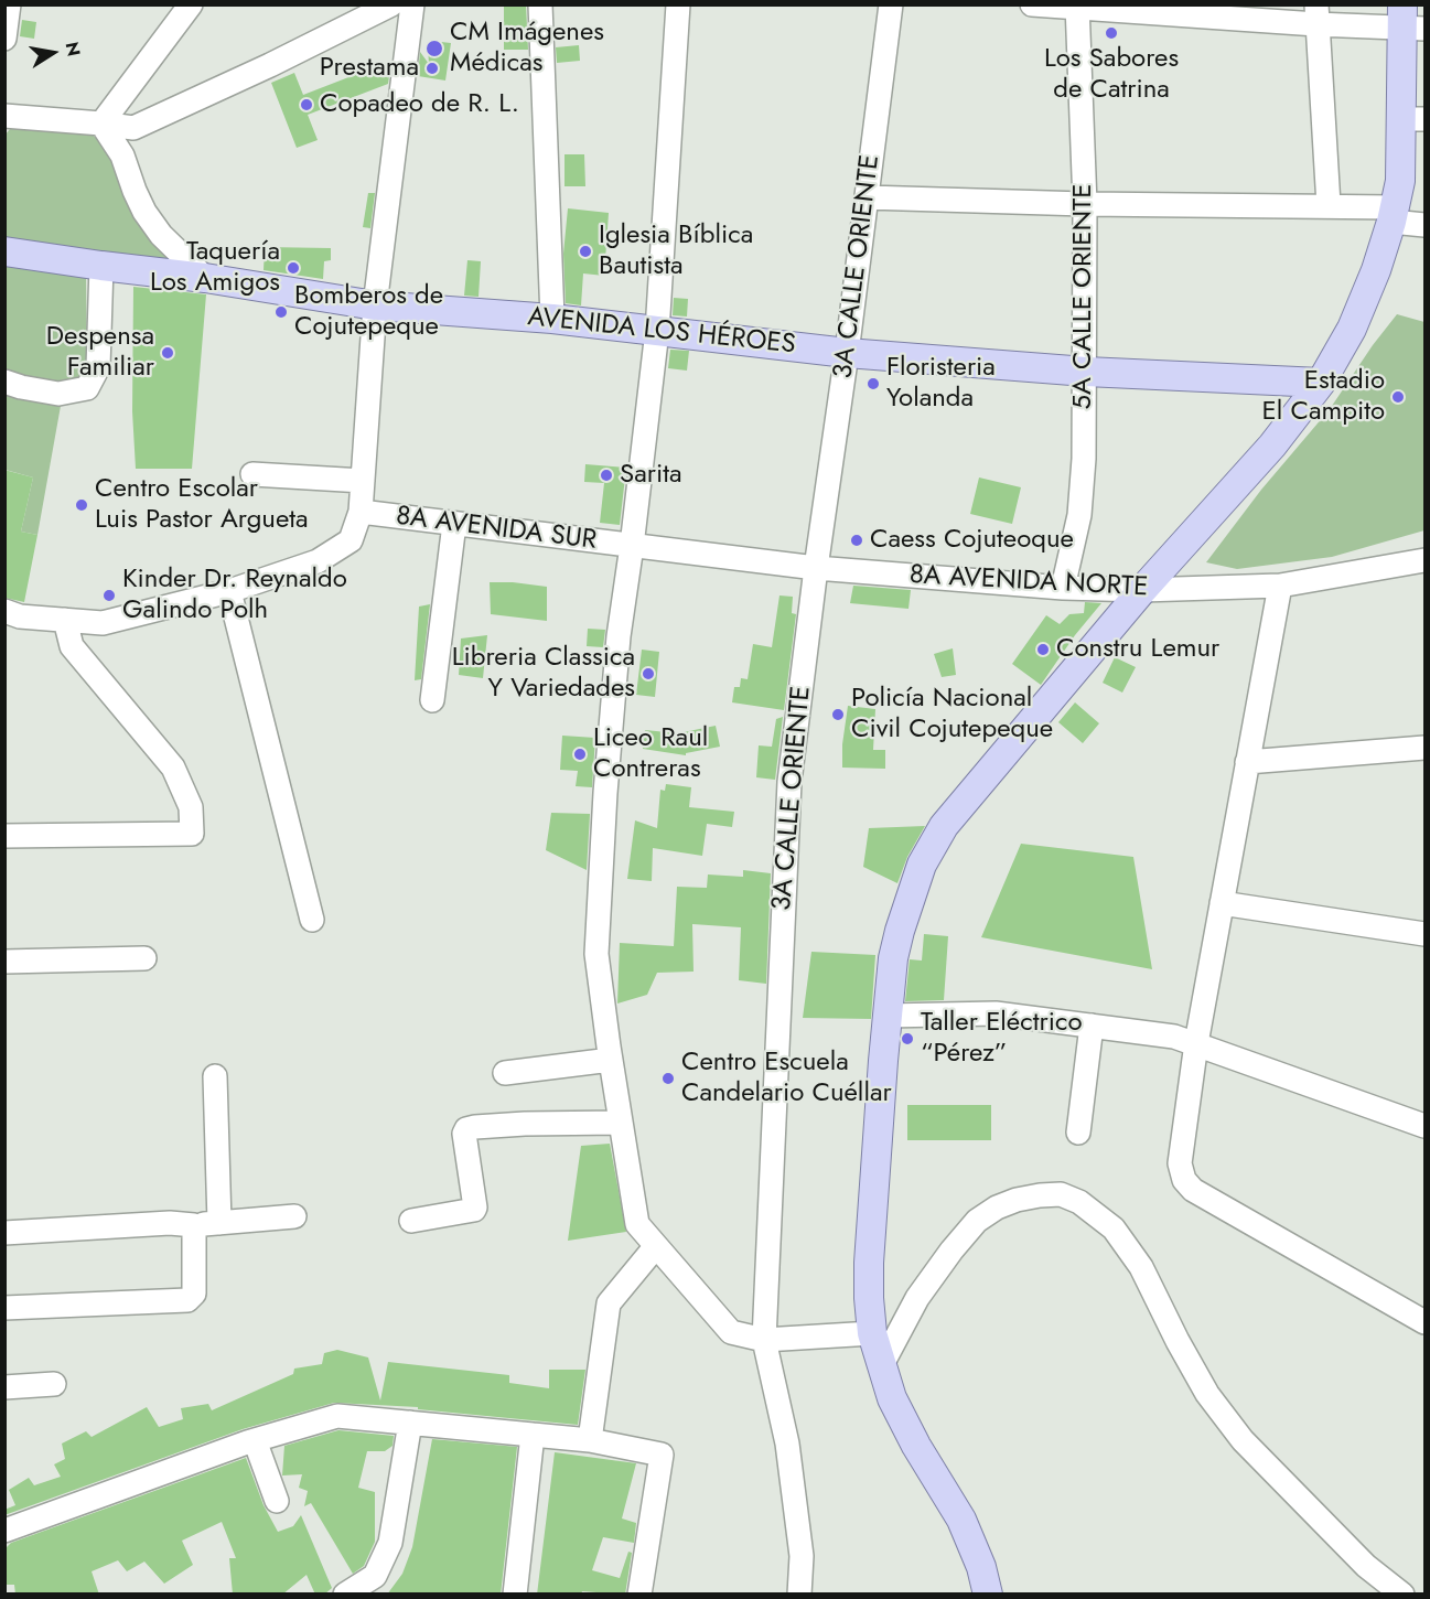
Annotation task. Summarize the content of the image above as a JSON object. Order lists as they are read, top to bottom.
{
  "streets": {
    "main road": ["AVENIDA LOS HÉROES"],
    "street": [
      "3A CALLE ORIENTE",
      "5A CALLE ORIENTE",
      "8A AVENIDA SUR",
      "8A AVENIDA NORTE"
    ]
  },
  "crossings": [
    ["3A CALLE ORIENTE", "AVENIDA LOS HÉROES"],
    ["3A CALLE ORIENTE", "8A AVENIDA NORTE"],
    ["5A CALLE ORIENTE", "AVENIDA LOS HÉROES"],
    ["5A CALLE ORIENTE", "8A AVENIDA NORTE"],
    ["8A AVENIDA SUR", "8A AVENIDA NORTE"]
  ],
  "places": [
    "Los Sabores de Catrina",
    "CM Imágenes Médicas",
    "Prestama",
    "Copadeo de R. L.",
    "Iglesia Bíblica Bautista",
    "Taquería Los Amigos",
    "Bomberos de Cojutepeque",
    "Despensa Familiar",
    "Floristeria Yolanda",
    "Estadio El Campito",
    "Sarita",
    "Centro Escolar Luis Pastor Argueta",
    "Caess Cojuteoque",
    "Kinder Dr. Reynaldo Galindo Polh",
    "Constru Lemur",
    "Libreria Classica Y Variedades",
    "Policía Nacional Civil Cojutepeque",
    "Liceo Raul Contreras",
    "Taller Eléctrico “Pérez”",
    "Centro Escuela Candelario Cuéllar"
  ],
  "north": "right"
}
